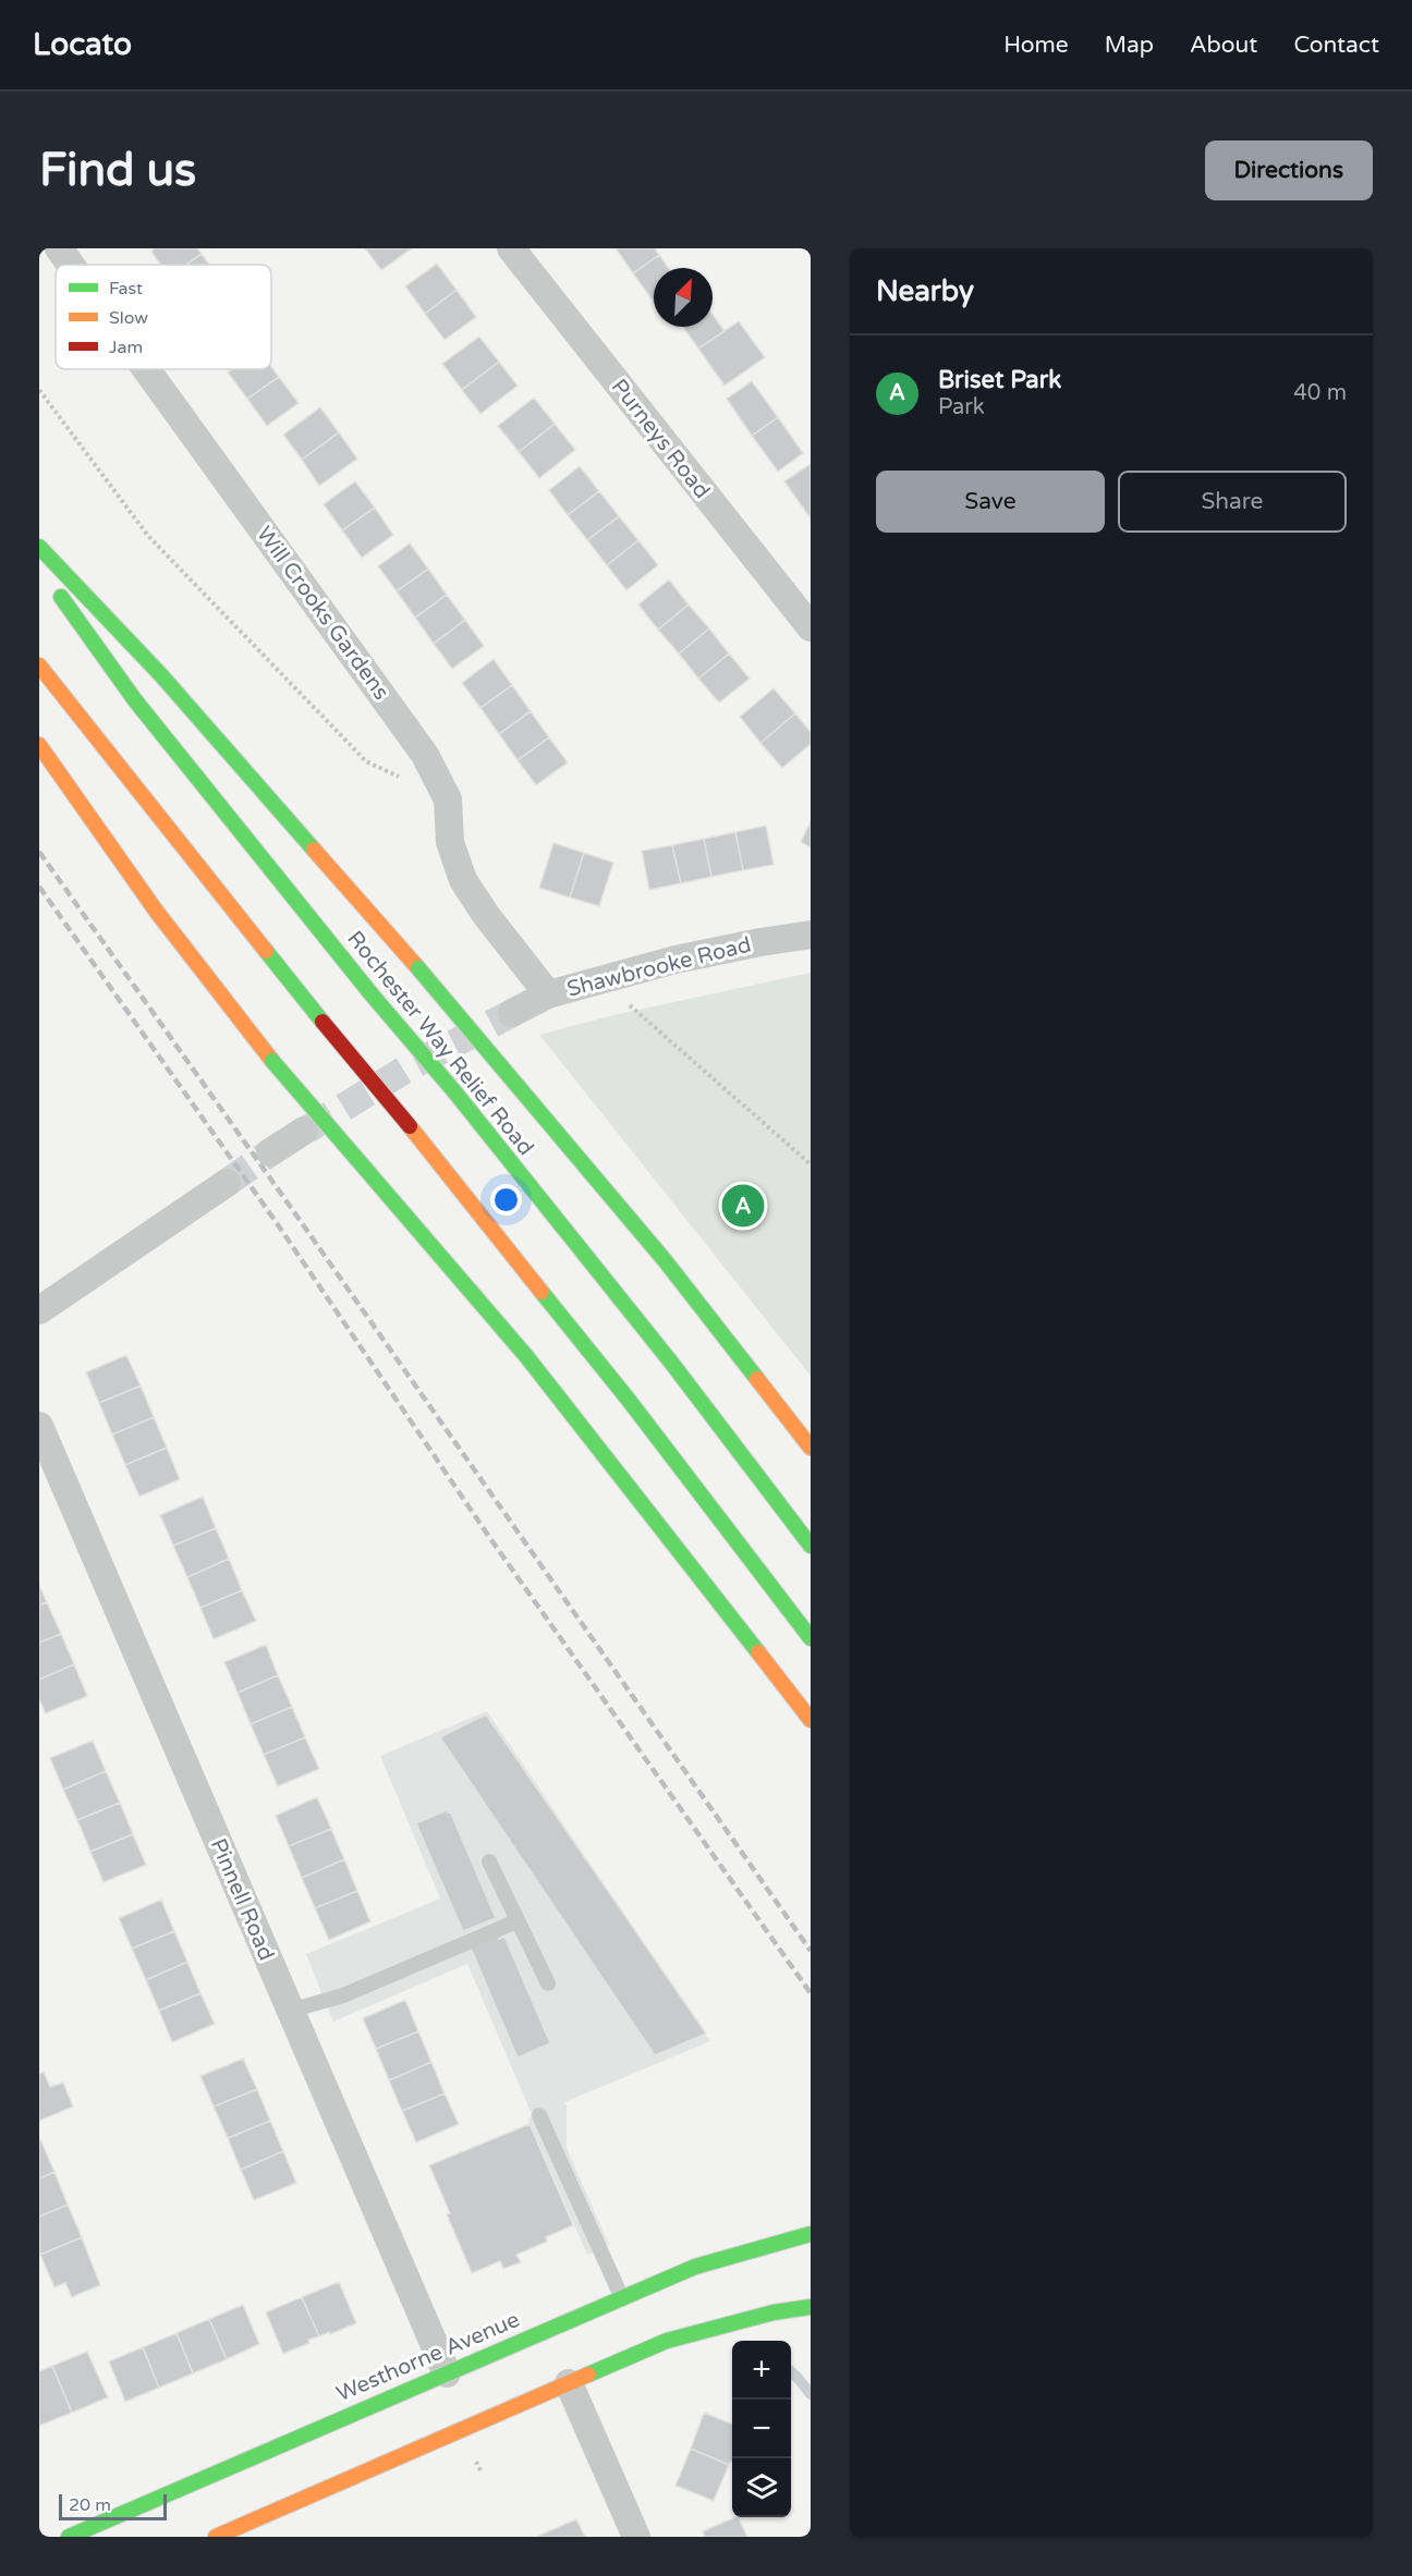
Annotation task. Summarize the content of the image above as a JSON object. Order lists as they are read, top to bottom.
{
  "streets": {
    "highway": ["Rochester Way Relief Road", "Westhorne Avenue"],
    "street": [
      "Purneys Road",
      "Will Crooks Gardens",
      "Shawbrooke Road",
      "Pinnell Road"
    ]
  },
  "crossings": [
    ["Will Crooks Gardens", "Shawbrooke Road"],
    ["Pinnell Road", "Westhorne Avenue"]
  ],
  "legend": ["Fast", "Slow", "Jam"],
  "scale_bar": "20 m",
  "north": "top right",
  "page": {
    "header": "Locato",
    "nav": [
      "Home",
      "Map",
      "About",
      "Contact"
    ],
    "buttons": [
      "Directions",
      ["Save", "Share"]
    ],
    "title": "Find us",
    "heading": "Nearby",
    "list": [
      {
        "mark": "A",
        "name": "Briset Park",
        "note": "Park",
        "value": "40 m"
      }
    ],
    "pins": "A",
    "map_buttons": ["+", "−"],
    "scale": "20 m"
  }
}
